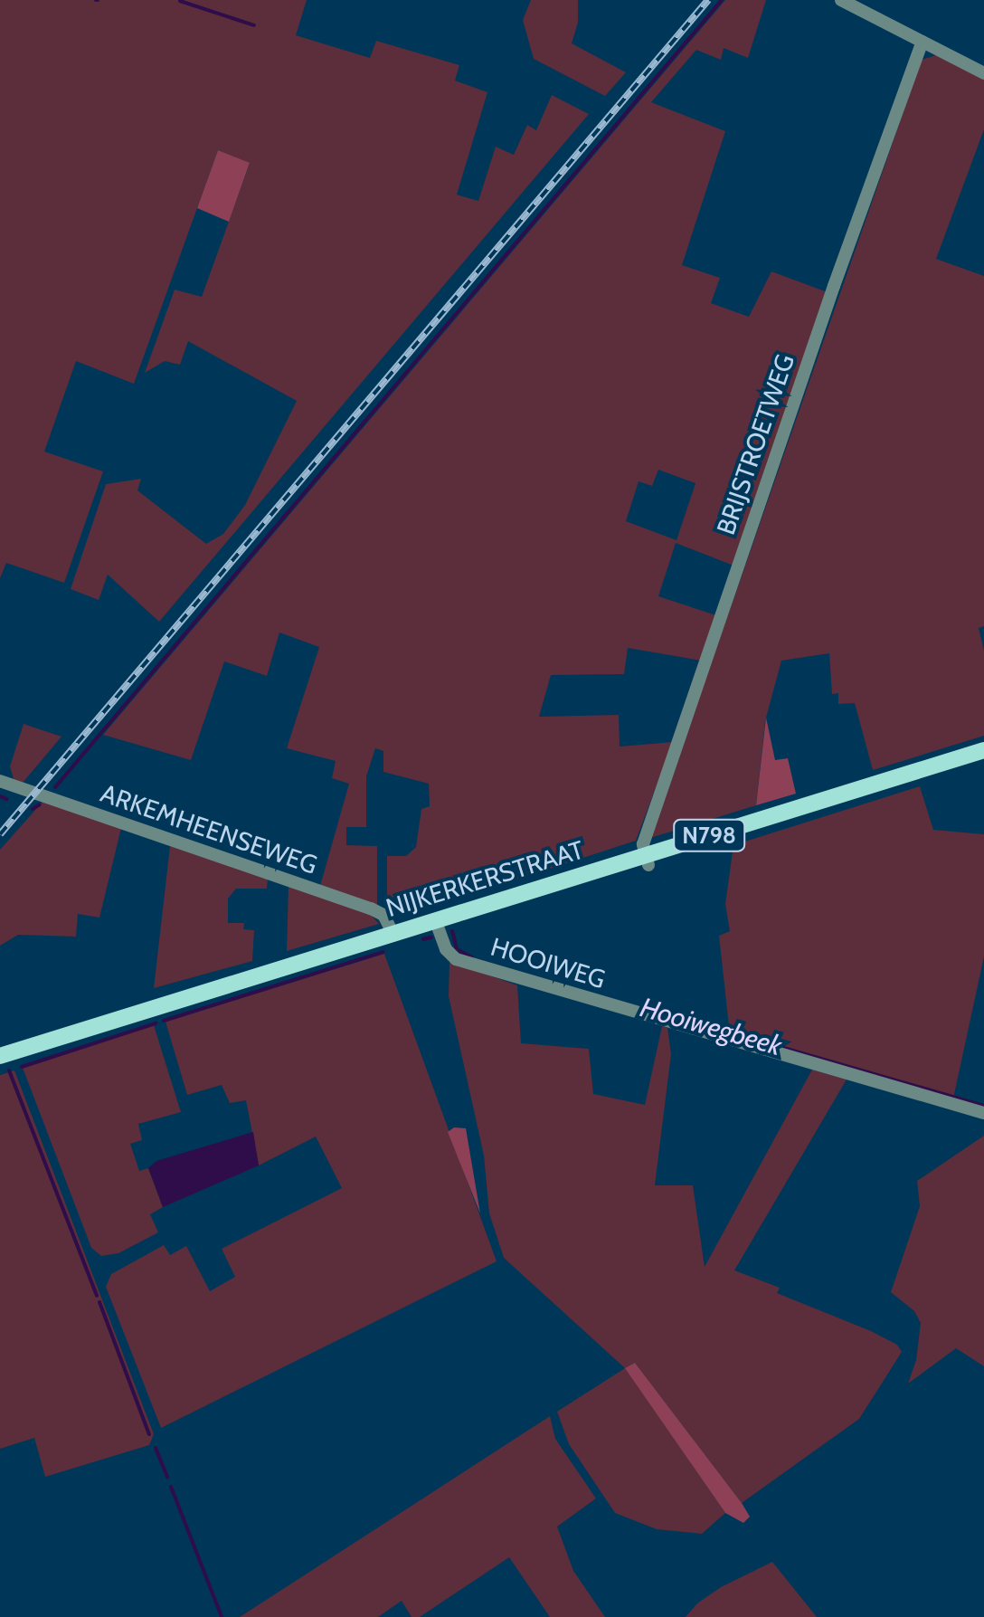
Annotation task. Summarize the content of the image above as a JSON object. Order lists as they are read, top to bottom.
{
  "streets": {
    "main road": ["N798", "NIJKERKERSTRAAT"],
    "street": ["BRIJSTROETWEG", "ARKEMHEENSEWEG", "HOOIWEG"]
  },
  "crossings": [
    ["BRIJSTROETWEG", "NIJKERKERSTRAAT"],
    ["ARKEMHEENSEWEG", "NIJKERKERSTRAAT"],
    ["NIJKERKERSTRAAT", "HOOIWEG"]
  ],
  "water": ["Hooiwegbeek"]
}
